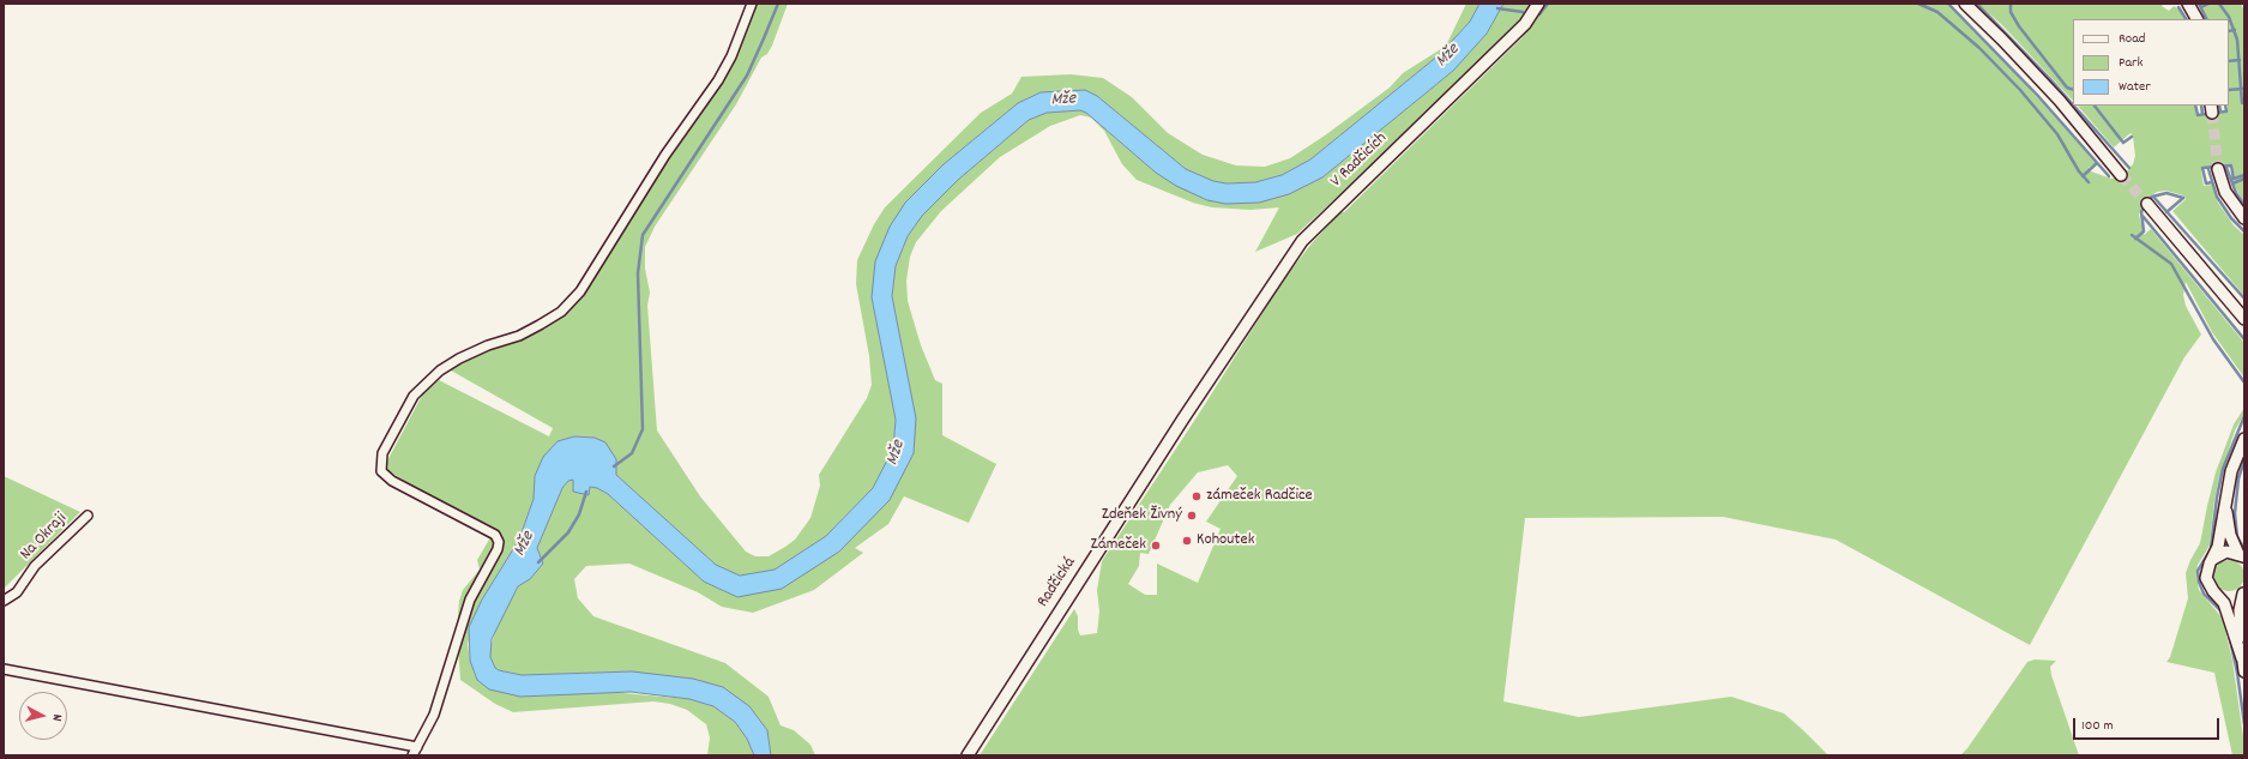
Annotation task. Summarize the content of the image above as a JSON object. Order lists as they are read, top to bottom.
{
  "streets": {
    "street": ["V Radčicích", "Na Okraji", "Radčická"]
  },
  "crossings": [
    ["V Radčicích", "Radčická"]
  ],
  "water": ["Mže"],
  "places": [
    "zámeček Radčice",
    "Zdeňek Živný",
    "Kohoutek",
    "Zámeček"
  ],
  "legend": ["Road", "Park", "Water"],
  "scale_bar": "100 m",
  "north": "right"
}
